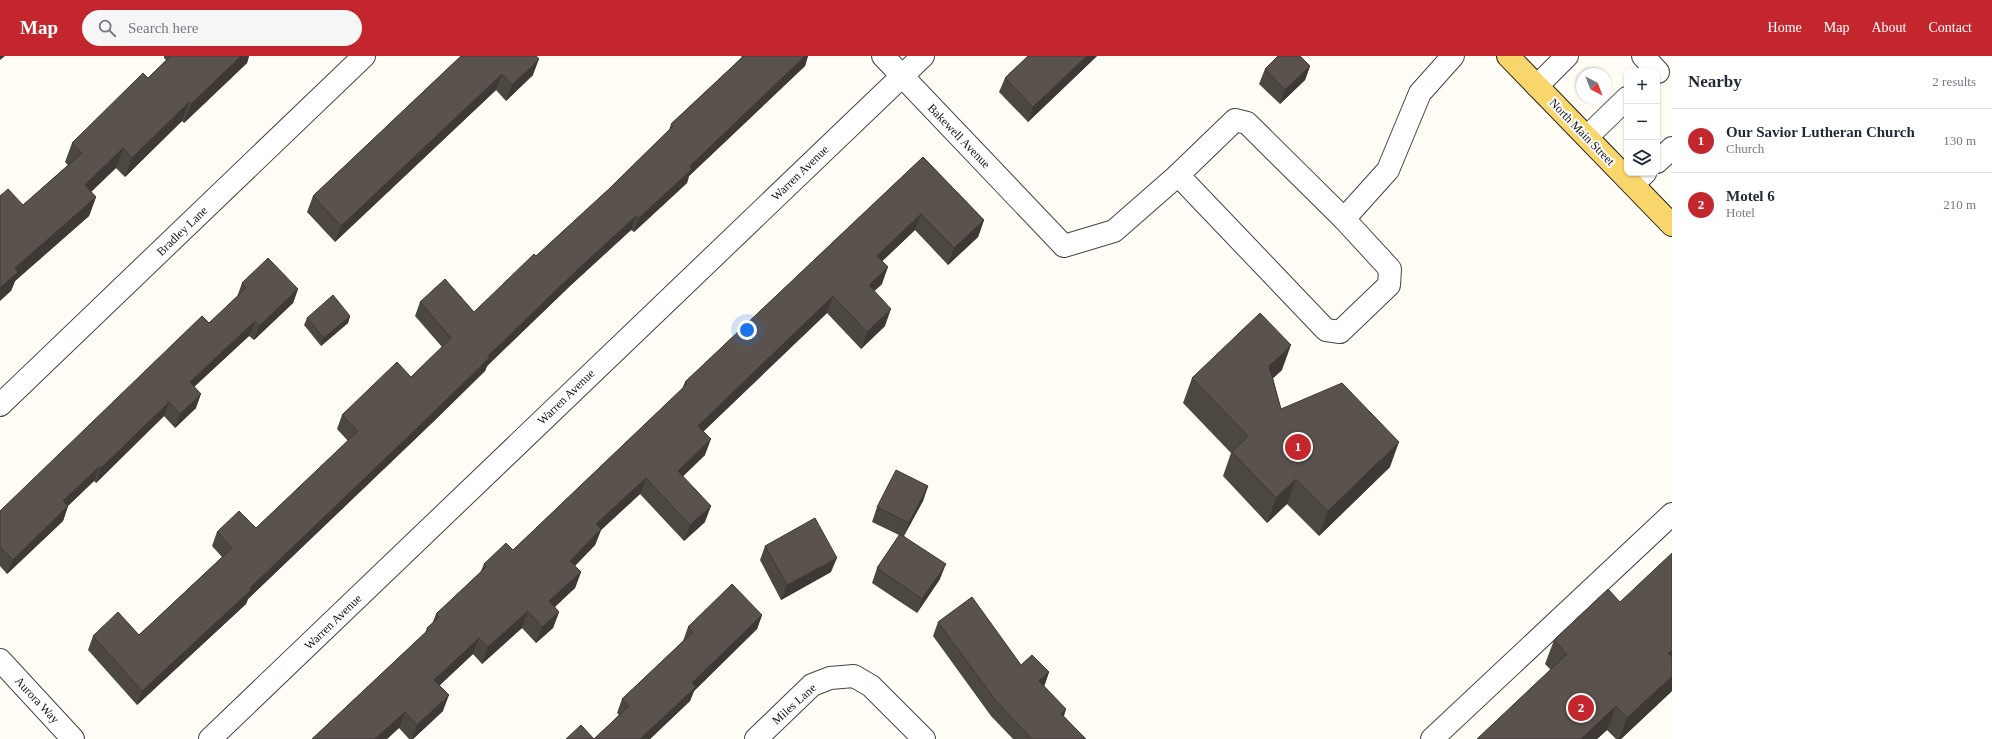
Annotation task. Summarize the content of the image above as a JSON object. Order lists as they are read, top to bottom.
{
  "streets": {
    "main road": ["North Main Street"],
    "street": [
      "Bakewell Avenue",
      "Warren Avenue",
      "Bradley Lane",
      "Aurora Way",
      "Miles Lane"
    ]
  },
  "crossings": [
    ["Bakewell Avenue", "Warren Avenue"]
  ],
  "north": "bottom right",
  "page": {
    "header": "Map",
    "search": "Search here",
    "nav": [
      "Home",
      "Map",
      "About",
      "Contact"
    ],
    "heading": ["Nearby", "2 results"],
    "map_buttons": ["+", "−"],
    "list": [
      {
        "mark": "1",
        "name": "Our Savior Lutheran Church",
        "note": "Church",
        "value": "130 m"
      },
      {
        "mark": "2",
        "name": "Motel 6",
        "note": "Hotel",
        "value": "210 m"
      }
    ],
    "pins": ["1", "2"]
  }
}
